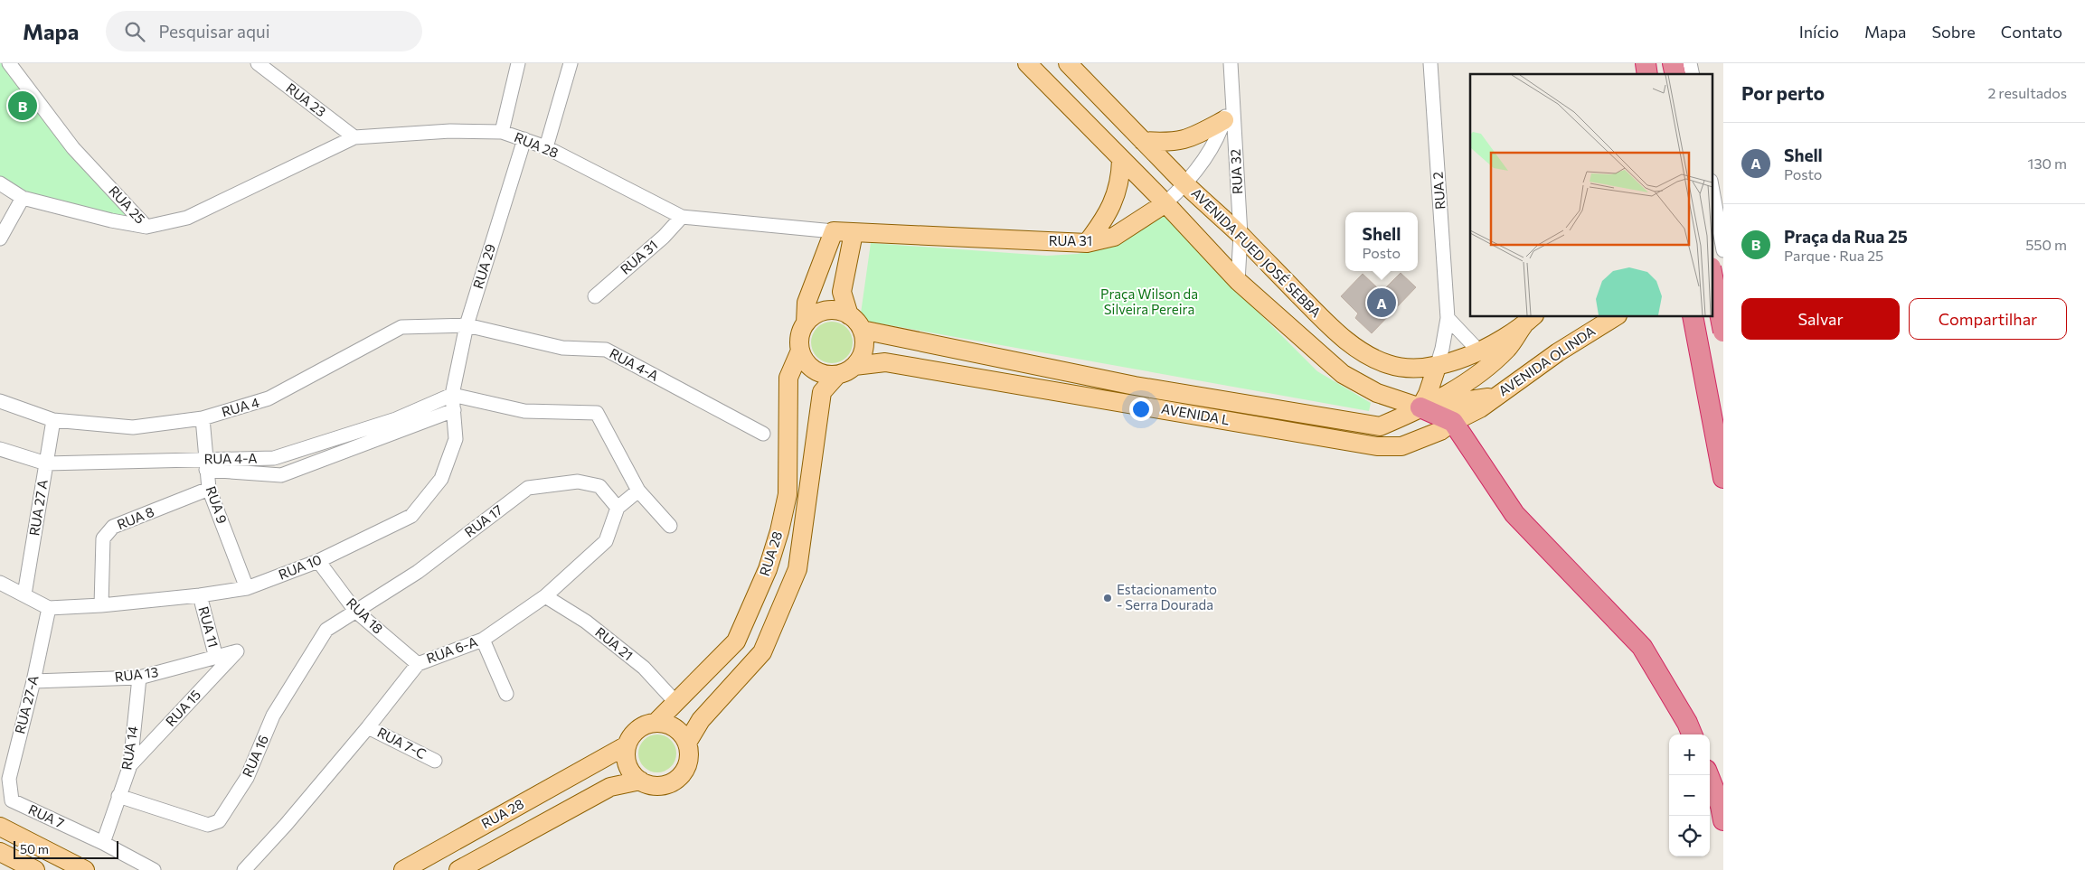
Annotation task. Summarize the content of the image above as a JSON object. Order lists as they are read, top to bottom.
{
  "streets": {
    "main road": [
      "RUA 28",
      "RUA 31",
      "AVENIDA FUED JOSÉ SEBBA",
      "AVENIDA OLINDA",
      "AVENIDA L"
    ],
    "street": [
      "RUA 23",
      "RUA 32",
      "RUA 2",
      "RUA 25",
      "RUA 29",
      "RUA 4-A",
      "RUA 4",
      "RUA 9",
      "RUA 27 A",
      "RUA 8",
      "RUA 17",
      "RUA 10",
      "RUA 18",
      "RUA 11",
      "RUA 21",
      "RUA 6-A",
      "RUA 13",
      "RUA 27-A",
      "RUA 15",
      "RUA 7-C",
      "RUA 14",
      "RUA 16",
      "RUA 7"
    ]
  },
  "crossings": [
    ["RUA 23", "RUA 28"],
    ["RUA 28", "RUA 25"],
    ["RUA 28", "RUA 31"],
    ["RUA 28", "RUA 29"],
    ["RUA 28", "AVENIDA L"],
    ["RUA 28", "RUA 21"],
    ["RUA 32", "RUA 31"],
    ["RUA 32", "AVENIDA FUED JOSÉ SEBBA"],
    ["RUA 2", "AVENIDA FUED JOSÉ SEBBA"],
    ["RUA 31", "AVENIDA FUED JOSÉ SEBBA"],
    ["AVENIDA FUED JOSÉ SEBBA", "AVENIDA OLINDA"],
    ["RUA 29", "RUA 4-A"],
    ["RUA 29", "RUA 4"],
    ["RUA 29", "RUA 10"],
    ["AVENIDA OLINDA", "AVENIDA L"],
    ["RUA 4-A", "RUA 4"],
    ["RUA 4-A", "RUA 9"],
    ["RUA 4-A", "RUA 27 A"],
    ["RUA 4-A", "RUA 10"],
    ["RUA 4", "RUA 9"],
    ["RUA 4", "RUA 27 A"],
    ["RUA 9", "RUA 8"],
    ["RUA 9", "RUA 10"],
    ["RUA 8", "RUA 10"],
    ["RUA 17", "RUA 18"],
    ["RUA 17", "RUA 6-A"],
    ["RUA 17", "RUA 16"],
    ["RUA 10", "RUA 18"],
    ["RUA 10", "RUA 11"],
    ["RUA 10", "RUA 27-A"],
    ["RUA 18", "RUA 6-A"],
    ["RUA 18", "RUA 16"],
    ["RUA 11", "RUA 13"],
    ["RUA 21", "RUA 6-A"],
    ["RUA 6-A", "RUA 7-C"],
    ["RUA 13", "RUA 27-A"],
    ["RUA 13", "RUA 15"],
    ["RUA 13", "RUA 14"],
    ["RUA 27-A", "RUA 7"],
    ["RUA 15", "RUA 14"],
    ["RUA 14", "RUA 16"],
    ["RUA 14", "RUA 7"]
  ],
  "parks": ["Praça Wilson da Silveira Pereira"],
  "places": ["Estacionamento - Serra Dourada"],
  "scale_bar": "50 m",
  "page": {
    "header": "Mapa",
    "search": "Pesquisar aqui",
    "nav": [
      "Início",
      "Mapa",
      "Sobre",
      "Contato"
    ],
    "heading": ["Por perto", "2 resultados"],
    "pins": ["B", "A"],
    "list": [
      {
        "mark": "A",
        "name": "Shell",
        "note": "Posto",
        "value": "130 m"
      },
      {
        "mark": "B",
        "name": "Praça da Rua 25",
        "note": "Parque · Rua 25",
        "value": "550 m"
      }
    ],
    "popup": ["Shell", "Posto"],
    "buttons": ["Salvar", "Compartilhar"],
    "map_buttons": ["+", "−"],
    "scale": "50 m"
  }
}
